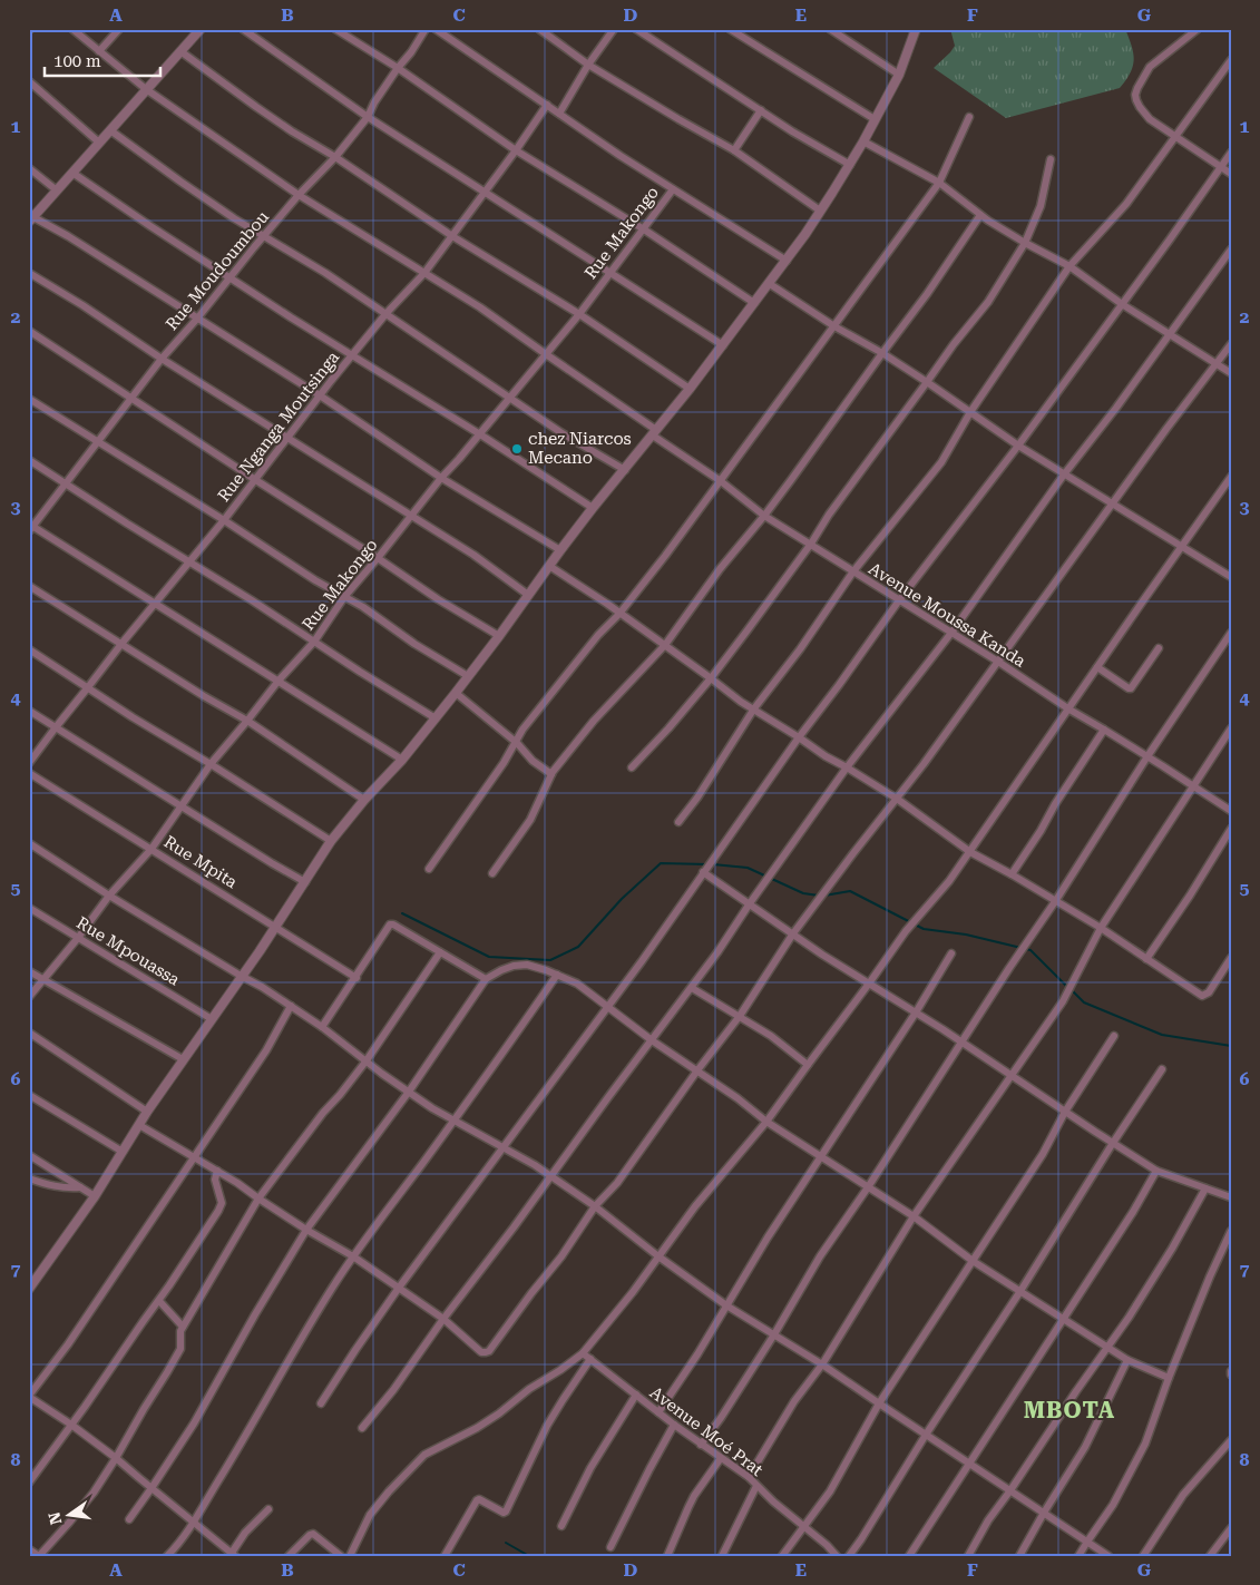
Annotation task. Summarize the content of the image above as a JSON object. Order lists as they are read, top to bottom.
{
  "streets": {
    "street": [
      "Rue Makongo",
      "Rue Moudoumbou",
      "Rue Nganga Moutsinga",
      "Avenue Moussa Kanda",
      "Rue Mpita",
      "Rue Mpouassa",
      "Avenue Moé Prat"
    ]
  },
  "crossings": [
    ["Rue Makongo", "Avenue Moussa Kanda"],
    ["Rue Makongo", "Rue Mpita"],
    ["Rue Makongo", "Rue Mpouassa"],
    ["Rue Moudoumbou", "Avenue Moussa Kanda"],
    ["Rue Nganga Moutsinga", "Avenue Moussa Kanda"]
  ],
  "districts": ["MBOTA"],
  "places": ["chez Niarcos Mecano"],
  "scale_bar": "100 m",
  "north": "left",
  "grid": {
    "columns": [
      "A",
      "B",
      "C",
      "D",
      "E",
      "F",
      "G"
    ],
    "rows": [
      "1",
      "2",
      "3",
      "4",
      "5",
      "6",
      "7",
      "8"
    ]
  }
}
